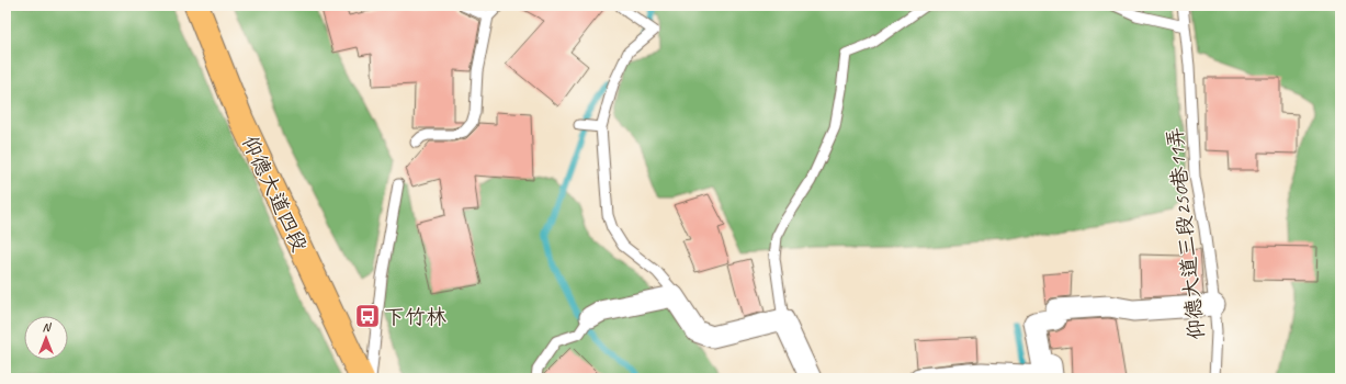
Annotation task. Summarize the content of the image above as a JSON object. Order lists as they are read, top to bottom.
{
  "streets": {
    "main road": ["仰德大道四段"],
    "lane": ["仰德大道三段250巷11弄"]
  },
  "places": {
    "bus stop": ["下竹林"]
  },
  "north": "top"
}
